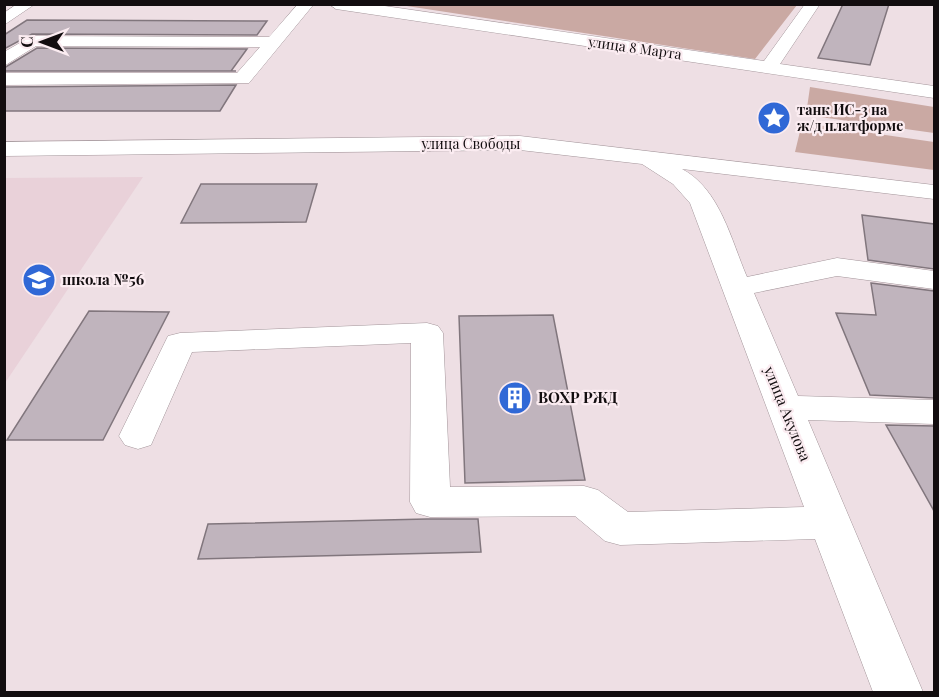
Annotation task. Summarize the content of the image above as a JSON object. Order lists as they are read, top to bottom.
{
  "streets": {
    "street": ["улица 8 Марта", "улица Свободы", "улица Акулова"]
  },
  "crossings": [
    ["улица Свободы", "улица Акулова"]
  ],
  "places": {
    "place": ["танк ИС-3 на ж/д платформе"],
    "school or university": ["школа №56"],
    "building": ["ВОХР РЖД"]
  },
  "north": "left"
}
